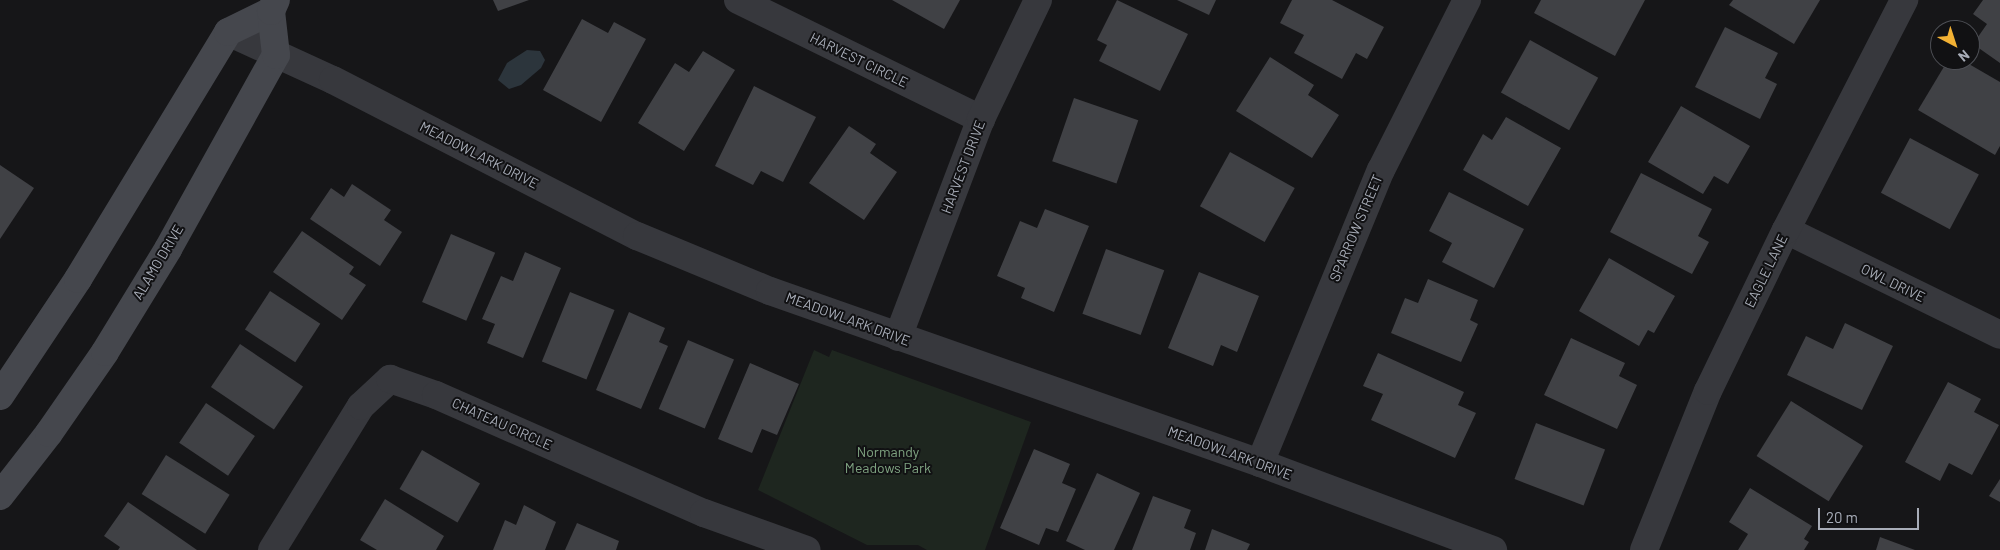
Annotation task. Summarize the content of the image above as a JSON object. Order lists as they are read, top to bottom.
{
  "streets": {
    "main road": ["ALAMO DRIVE"],
    "street": [
      "HARVEST CIRCLE",
      "MEADOWLARK DRIVE",
      "HARVEST DRIVE",
      "SPARROW STREET",
      "EAGLE LANE",
      "OWL DRIVE",
      "CHATEAU CIRCLE"
    ]
  },
  "crossings": [
    ["HARVEST CIRCLE", "HARVEST DRIVE"],
    ["MEADOWLARK DRIVE", "HARVEST DRIVE"],
    ["MEADOWLARK DRIVE", "SPARROW STREET"],
    ["MEADOWLARK DRIVE", "ALAMO DRIVE"],
    ["EAGLE LANE", "OWL DRIVE"]
  ],
  "parks": ["Normandy Meadows Park"],
  "scale_bar": "20 m",
  "north": "bottom right"
}
